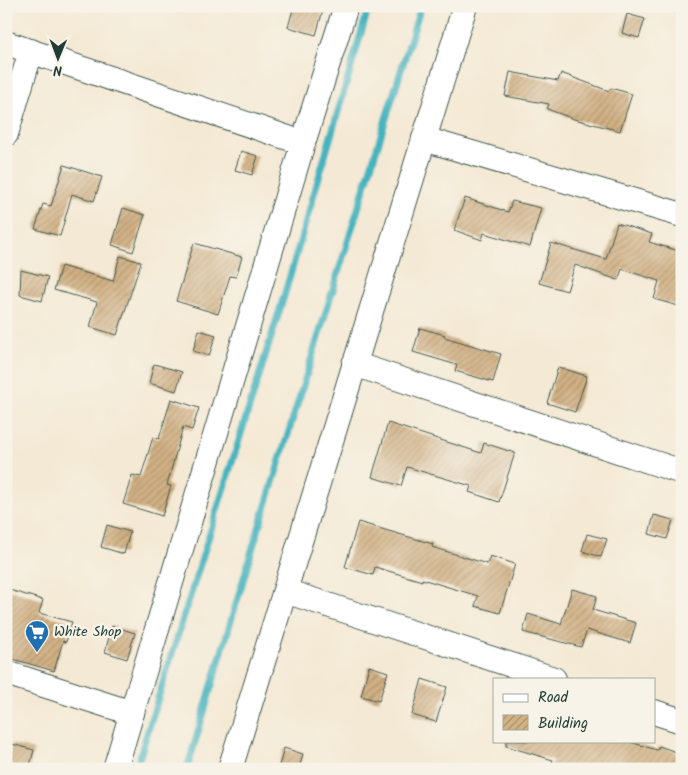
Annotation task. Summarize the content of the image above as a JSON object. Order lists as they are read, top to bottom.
{
  "places": {
    "supermarket": ["White Shop"]
  },
  "legend": ["Road", "Building"],
  "north": "bottom"
}
